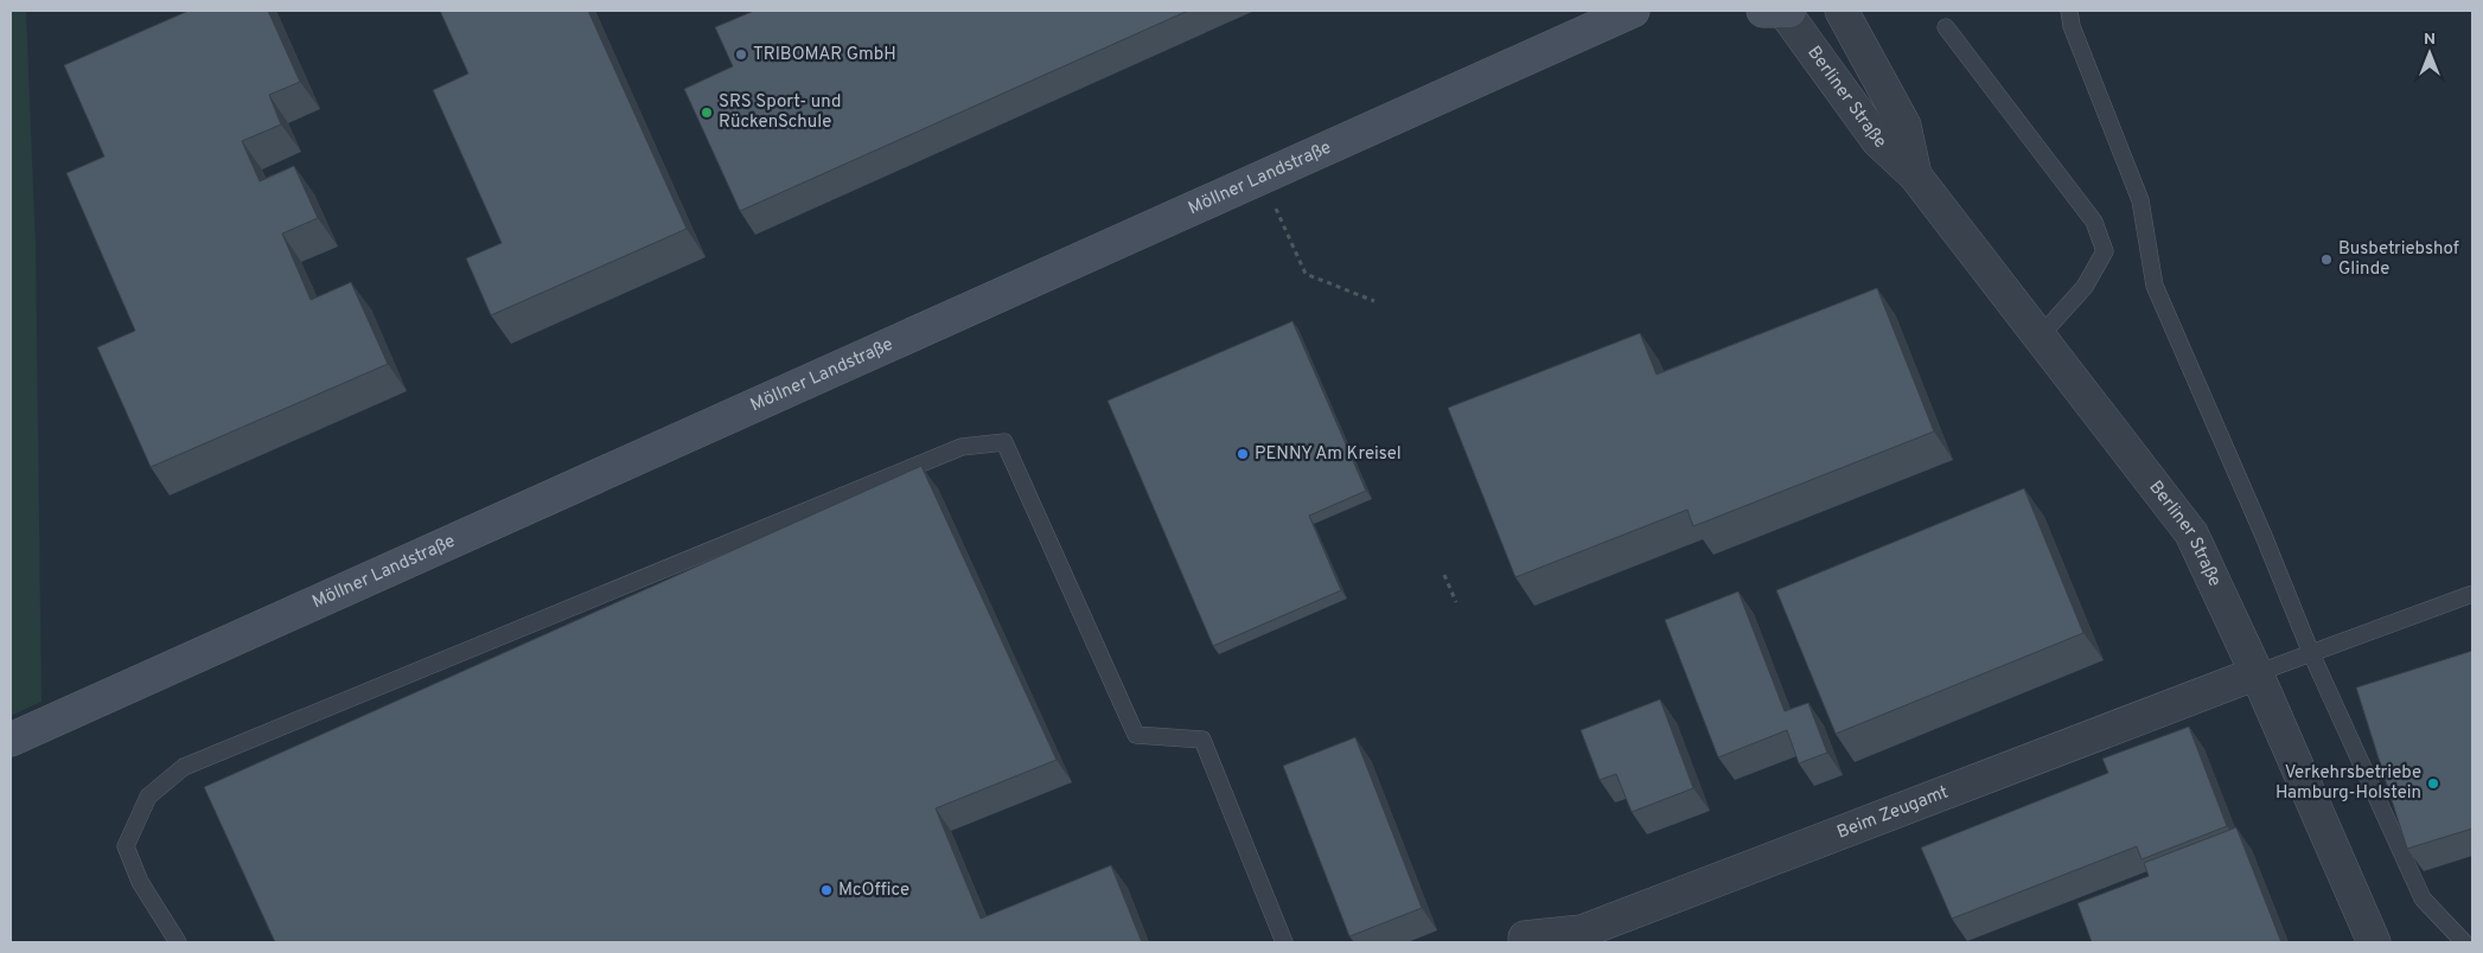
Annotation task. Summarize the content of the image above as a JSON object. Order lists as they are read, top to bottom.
{
  "streets": {
    "main road": ["Möllner Landstraße"],
    "street": ["Berliner Straße", "Beim Zeugamt"]
  },
  "crossings": [
    ["Berliner Straße", "Beim Zeugamt"]
  ],
  "places": [
    "TRIBOMAR GmbH",
    "SRS Sport- und RückenSchule",
    "Busbetriebshof Glinde",
    "PENNY Am Kreisel",
    "Verkehrsbetriebe Hamburg-Holstein",
    "McOffice"
  ],
  "north": "top"
}
